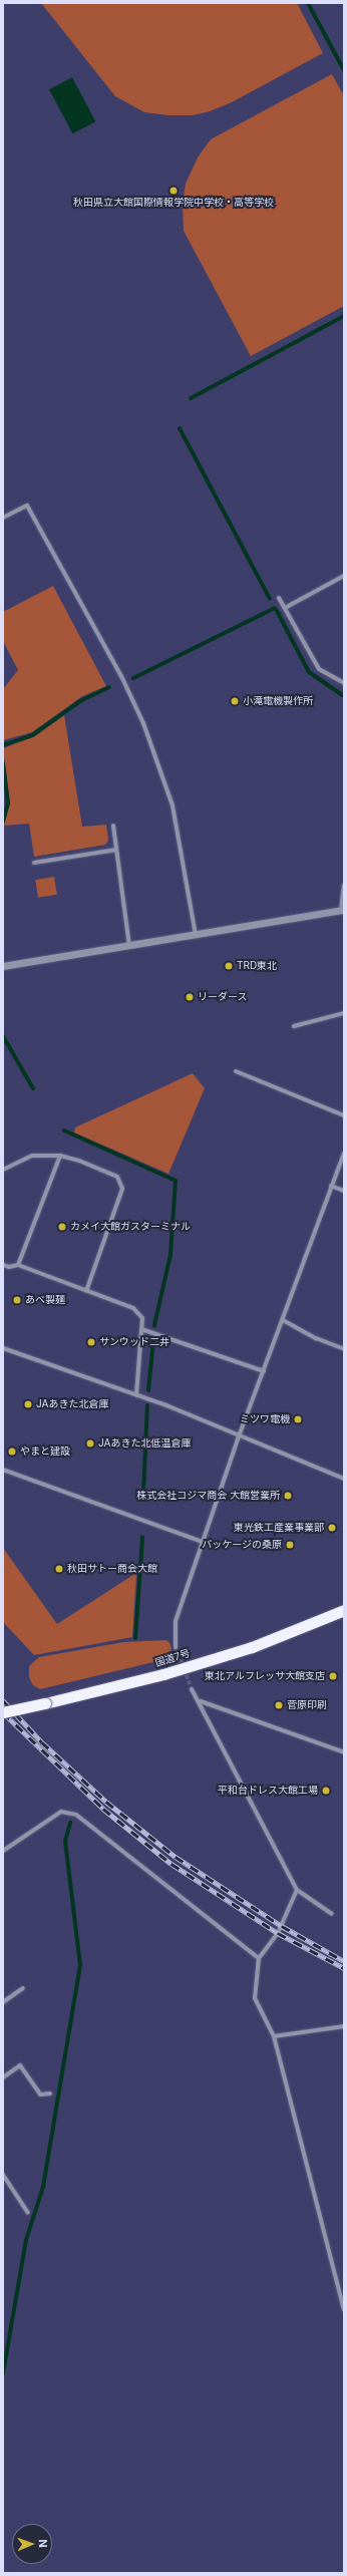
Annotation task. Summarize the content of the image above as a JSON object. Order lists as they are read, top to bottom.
{
  "streets": {
    "highway": ["国道7号"]
  },
  "places": [
    "秋田県立大館国際情報学院中学校・高等学校",
    "小滝電機製作所",
    "TRD東北",
    "リーダース",
    "カメイ大館ガスターミナル",
    "あべ製麺",
    "サンウッド二井",
    "JAあきた北倉庫",
    "ミツワ電機",
    "JAあきた北低温倉庫",
    "やまと建設",
    "株式会社コジマ商会 大館営業所",
    "東光鉄工産業事業部",
    "パッケージの桑原",
    "秋田サトー商会大館",
    "東北アルフレッサ大館支店",
    "菅原印刷",
    "平和台ドレス大館工場"
  ],
  "north": "right"
}
